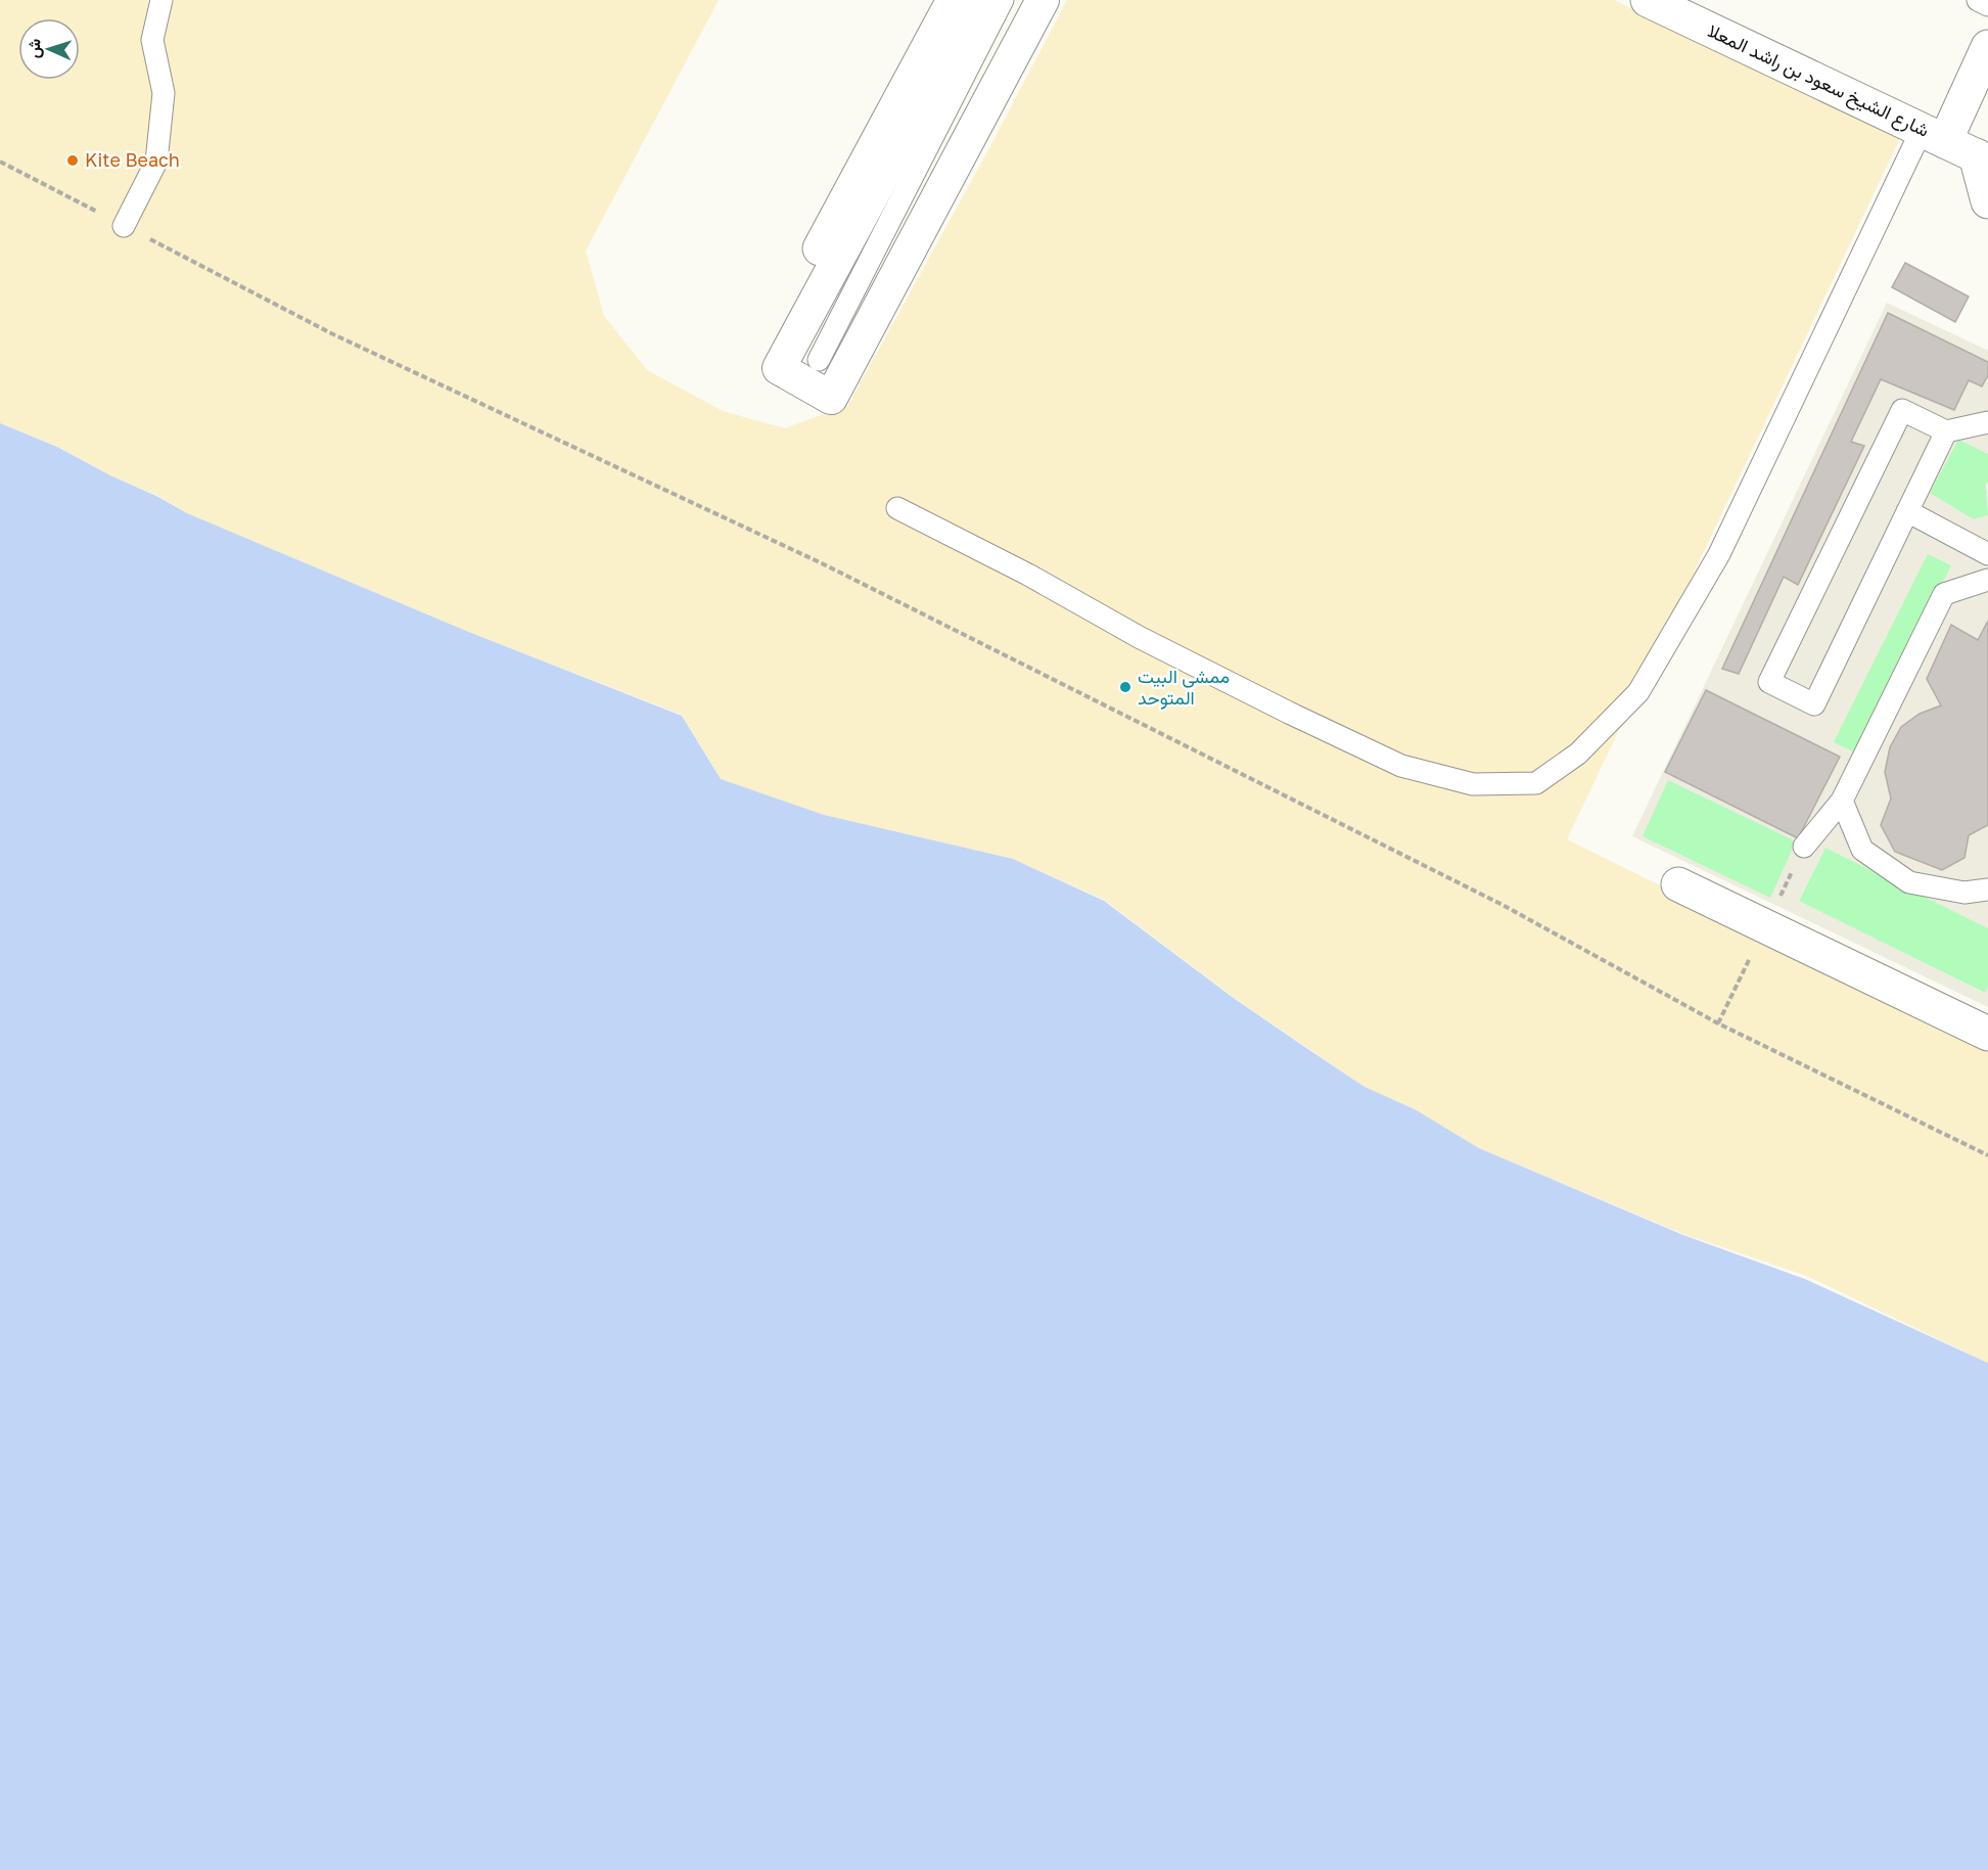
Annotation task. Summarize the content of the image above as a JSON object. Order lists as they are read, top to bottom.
{
  "streets": {
    "street": ["شارع الشيخ سعود بن راشد المعلا"]
  },
  "places": ["Kite Beach", "ممشى البيت المتوحد"],
  "north": "left"
}
